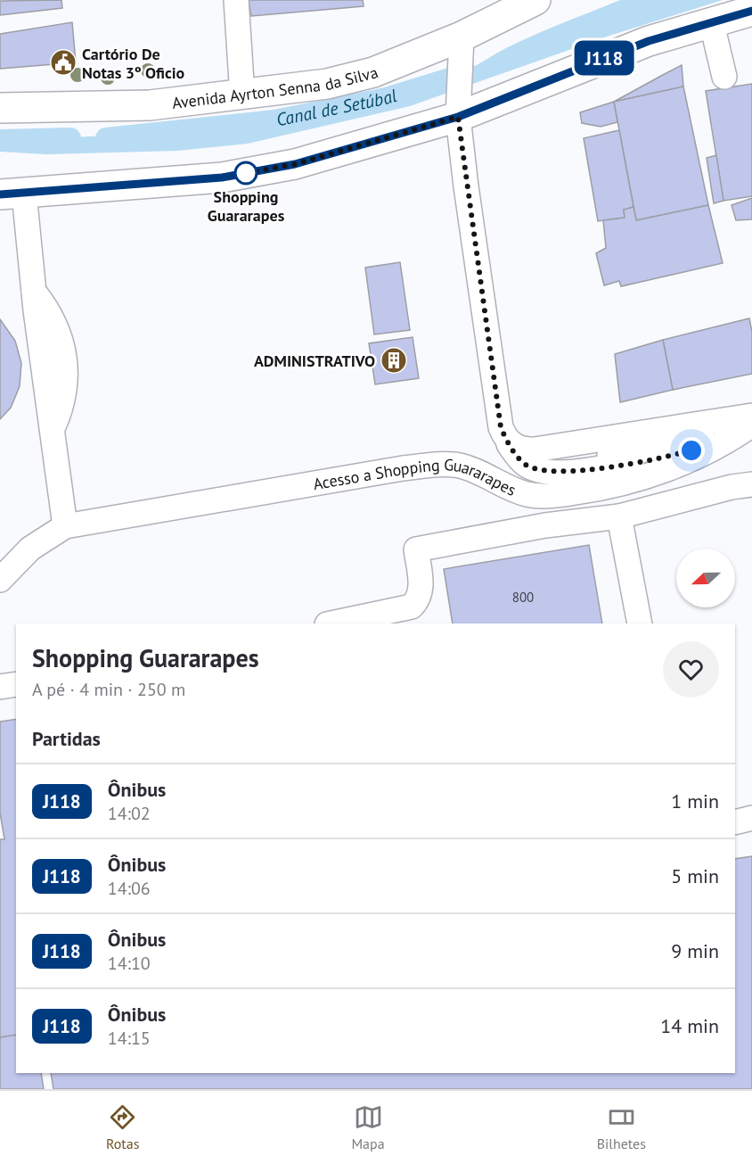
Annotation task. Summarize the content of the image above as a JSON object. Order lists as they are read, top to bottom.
{
  "streets": {
    "main road": ["Avenida Ayrton Senna da Silva"],
    "lane": ["Acesso a Shopping Guararapes"]
  },
  "water": ["Canal de Setúbal"],
  "places": {
    "public building": ["Cartório De Notas 3º Oficio"],
    "other": ["Shopping Guararapes"],
    "building": ["ADMINISTRATIVO"]
  },
  "lines": ["bus line J118"],
  "house_numbers": ["800"],
  "north": "left",
  "page": {
    "on_map": "J118",
    "heading": [
      ["Shopping Guararapes", "A pé · 4 min · 250 m"],
      "Partidas"
    ],
    "list": [
      {
        "mark": "J118",
        "name": "Ônibus",
        "note": "14:02",
        "value": "1 min"
      },
      {
        "mark": "J118",
        "name": "Ônibus",
        "note": "14:06",
        "value": "5 min"
      },
      {
        "mark": "J118",
        "name": "Ônibus",
        "note": "14:10",
        "value": "9 min"
      },
      {
        "mark": "J118",
        "name": "Ônibus",
        "note": "14:15",
        "value": "14 min"
      }
    ],
    "tabs": ["Rotas", "Mapa", "Bilhetes"]
  }
}
